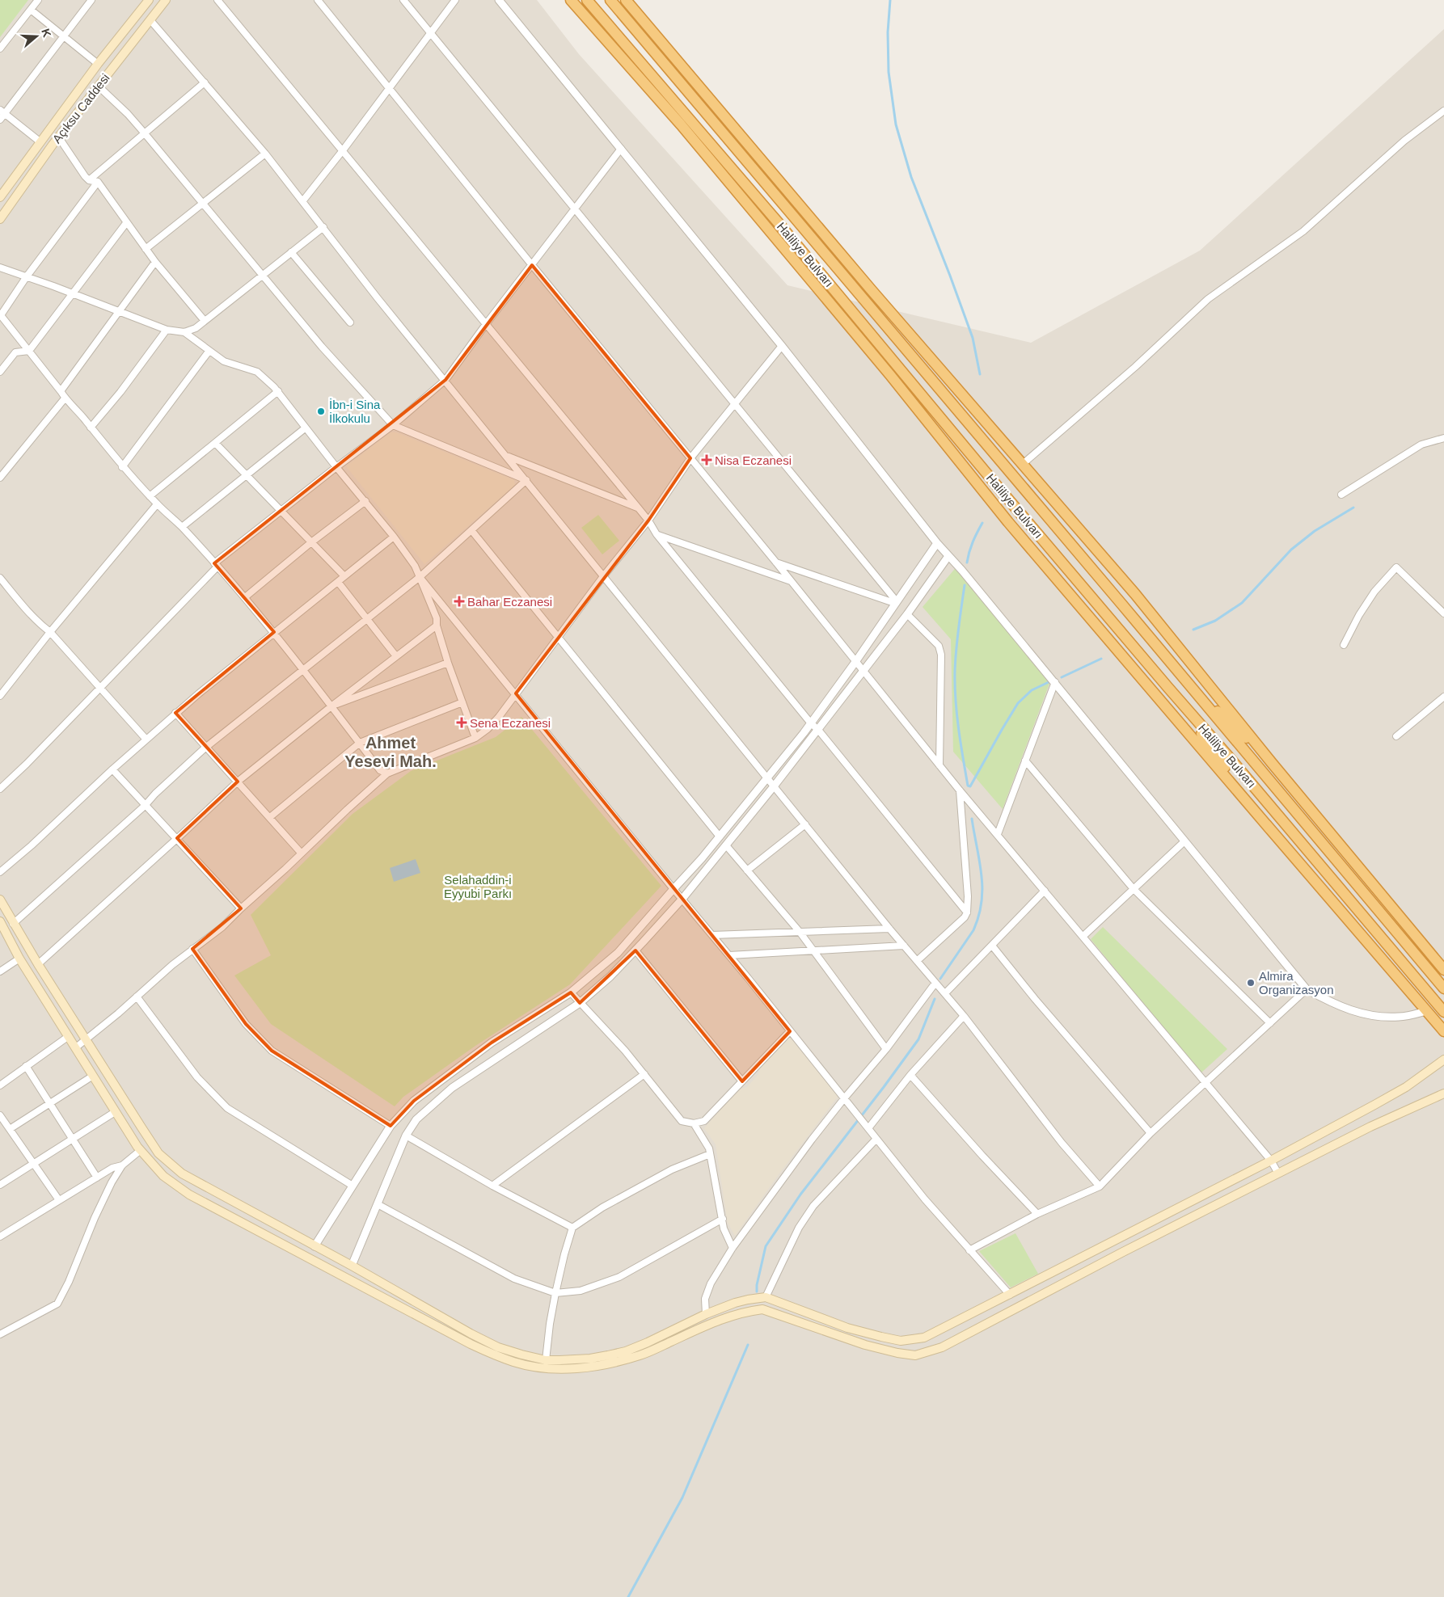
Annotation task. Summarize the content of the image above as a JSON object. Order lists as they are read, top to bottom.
{
  "streets": {
    "highway": ["Haliliye Bulvarı"],
    "main road": ["Açıksu Caddesi"]
  },
  "districts": ["Ahmet Yesevi Mah."],
  "parks": ["Selahaddin-i Eyyubi Parkı"],
  "places": {
    "other": ["İbn-i Sina İlkokulu", "Almira Organizasyon"],
    "health": ["Nisa Eczanesi", "Bahar Eczanesi", "Sena Eczanesi"]
  },
  "north": "right"
}
